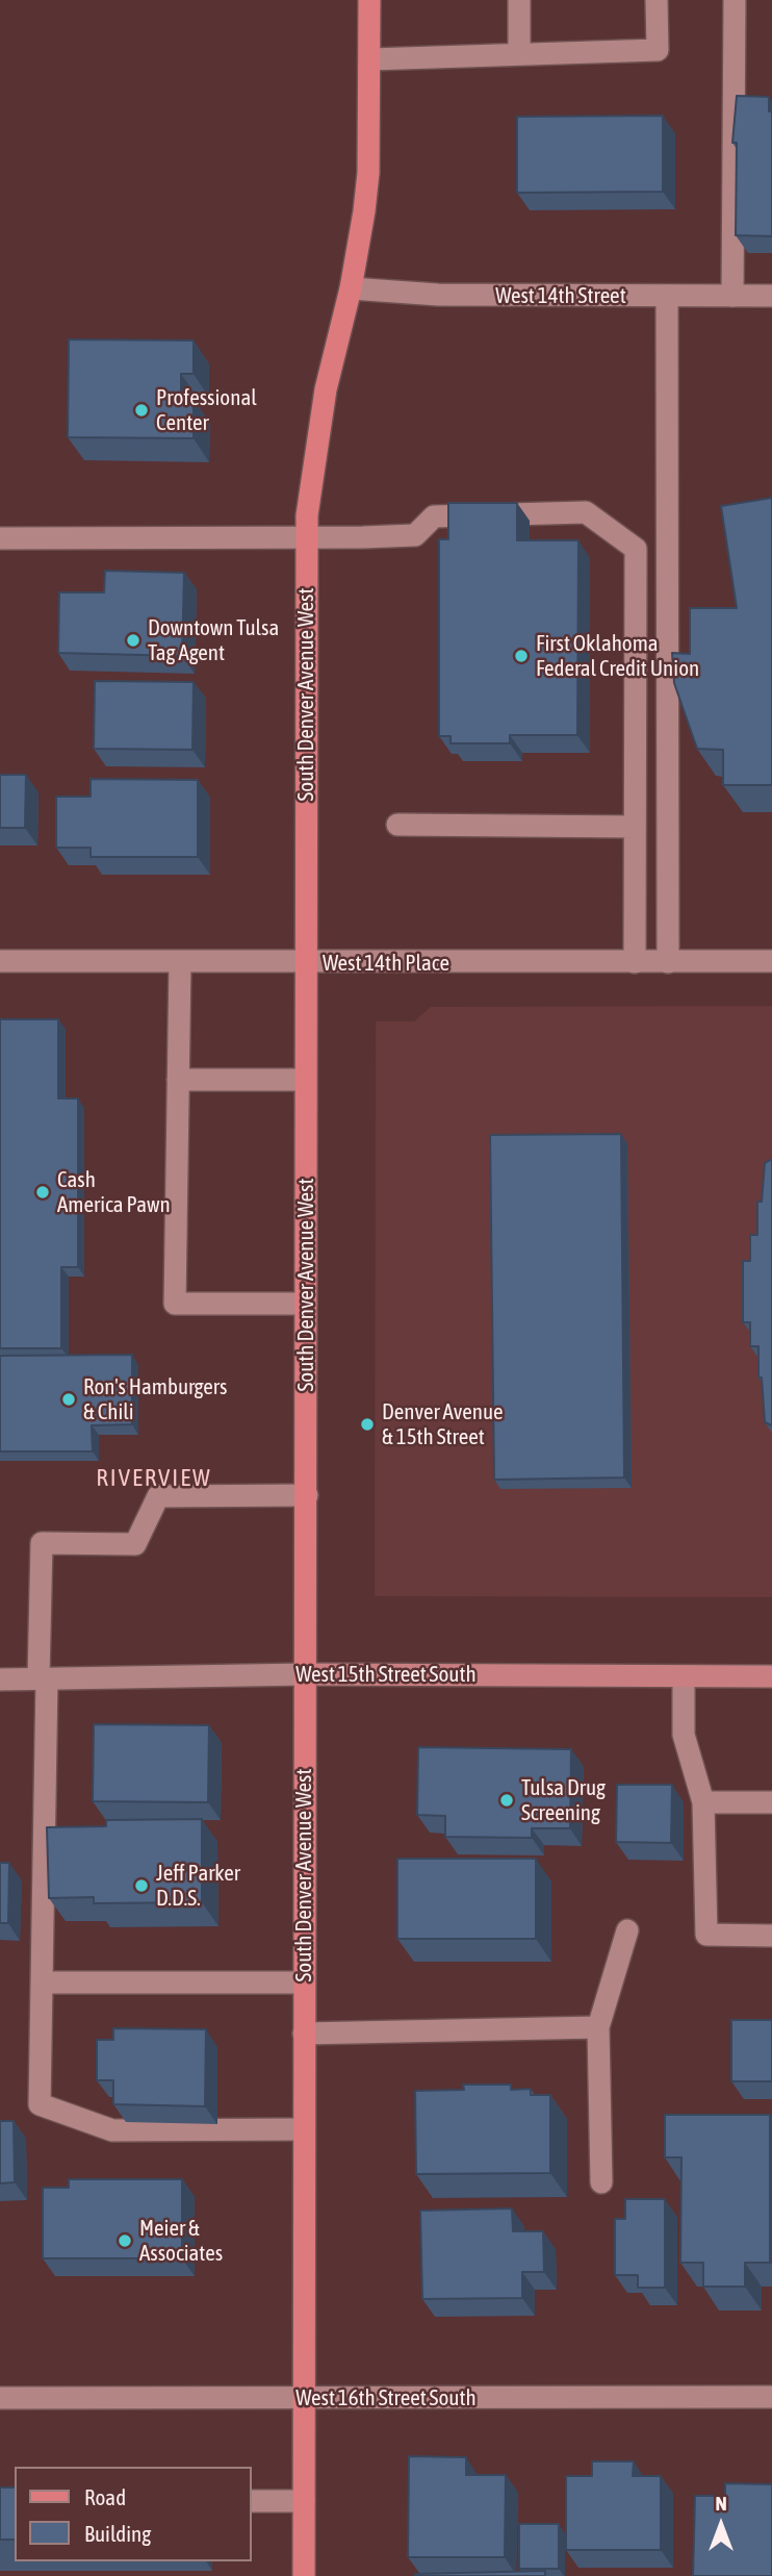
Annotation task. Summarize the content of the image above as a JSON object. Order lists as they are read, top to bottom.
{
  "streets": {
    "main road": ["South Denver Avenue West", "West 15th Street South"],
    "street": ["West 14th Street", "West 14th Place", "West 16th Street South"]
  },
  "crossings": [
    ["West 14th Street", "South Denver Avenue West"],
    ["South Denver Avenue West", "West 14th Place"],
    ["South Denver Avenue West", "West 15th Street South"],
    ["South Denver Avenue West", "West 16th Street South"]
  ],
  "districts": ["RIVERVIEW"],
  "places": [
    "Professional Center",
    "Downtown Tulsa Tag Agent",
    "First Oklahoma Federal Credit Union",
    "Cash America Pawn",
    "Ron's Hamburgers & Chili",
    "Denver Avenue & 15th Street",
    "Tulsa Drug Screening",
    "Jeff Parker D.D.S.",
    "Meier & Associates"
  ],
  "legend": ["Road", "Building"],
  "north": "top"
}
